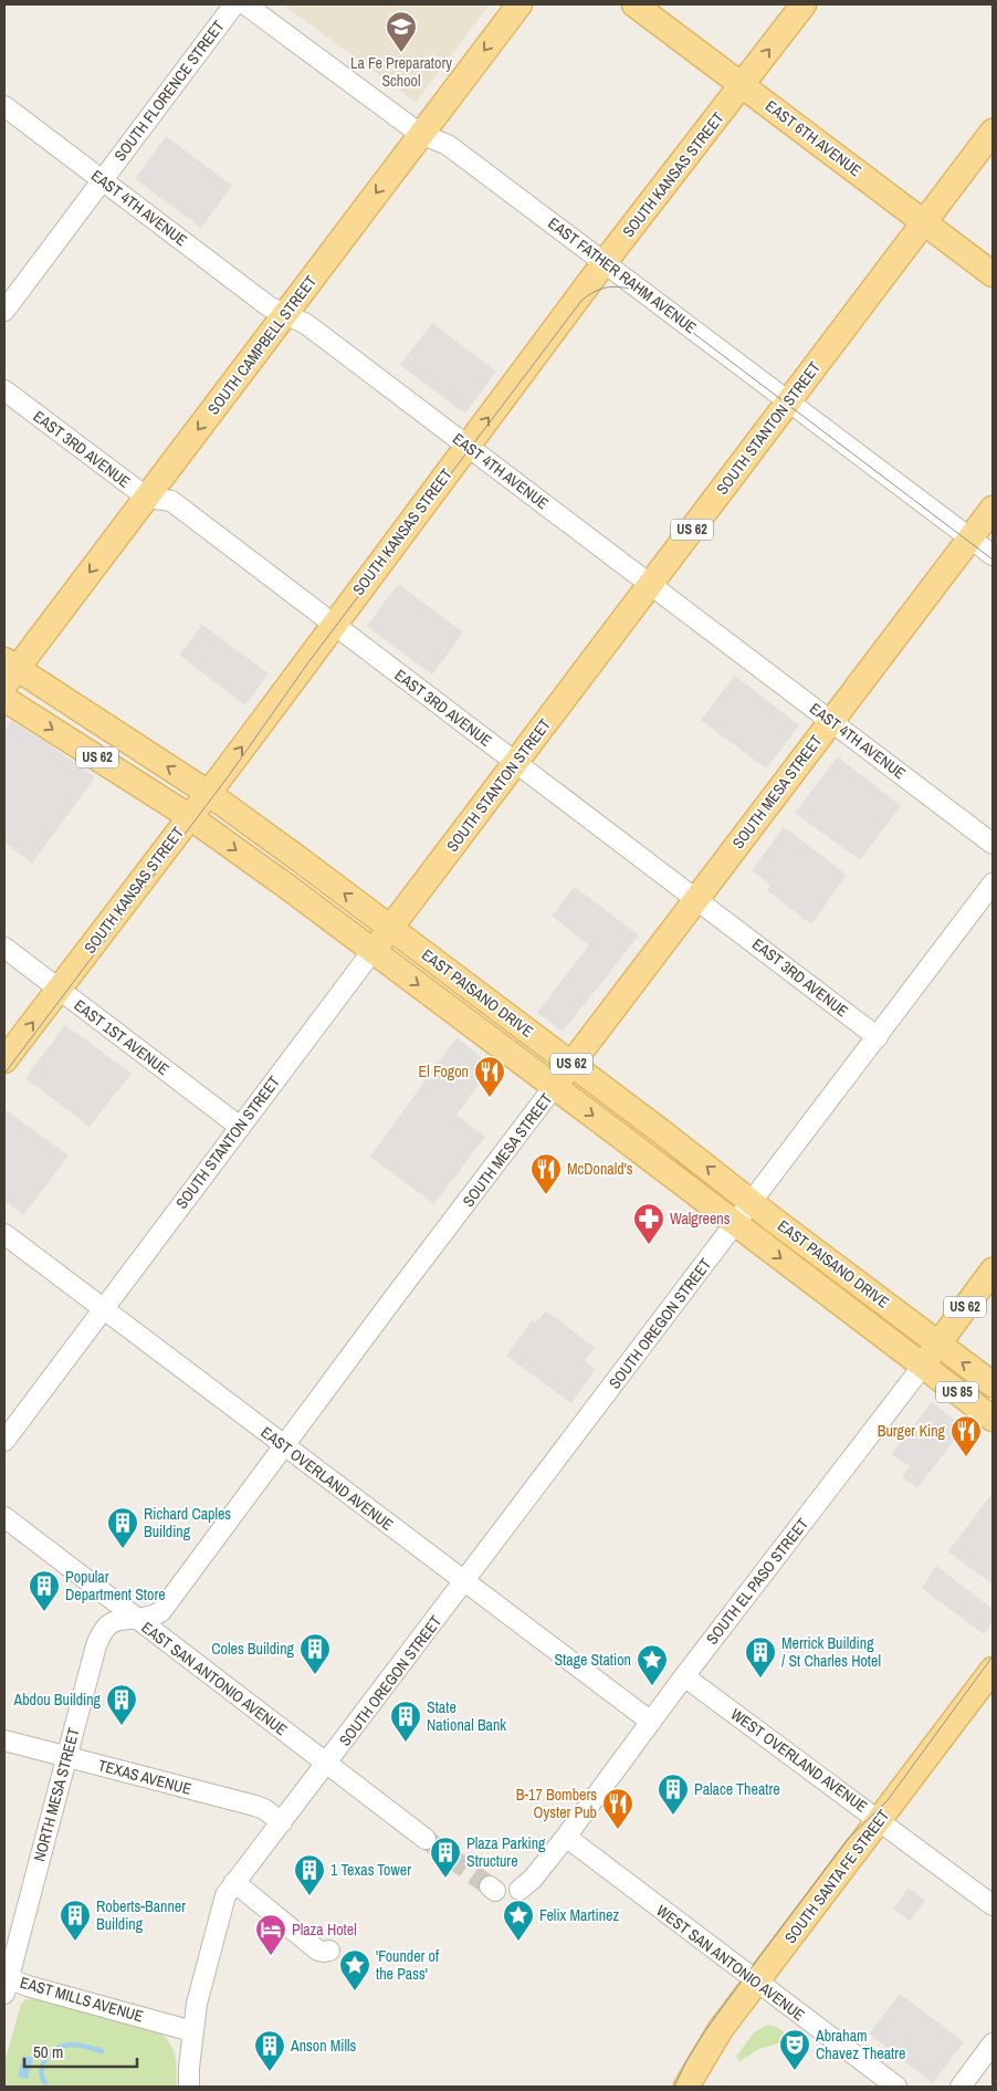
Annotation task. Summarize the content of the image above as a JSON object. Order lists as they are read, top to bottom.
{
  "streets": {
    "main road": [
      "EAST 6TH AVENUE",
      "SOUTH KANSAS STREET",
      "SOUTH CAMPBELL STREET",
      "SOUTH STANTON STREET",
      "US 62",
      "SOUTH MESA STREET",
      "EAST PAISANO DRIVE",
      "US 85",
      "SOUTH EL PASO STREET",
      "SOUTH SANTA FE STREET"
    ],
    "street": [
      "SOUTH FLORENCE STREET",
      "EAST 4TH AVENUE",
      "EAST FATHER RAHM AVENUE",
      "EAST 3RD AVENUE",
      "EAST 1ST AVENUE",
      "SOUTH OREGON STREET",
      "EAST OVERLAND AVENUE",
      "EAST SAN ANTONIO AVENUE",
      "WEST OVERLAND AVENUE",
      "TEXAS AVENUE",
      "NORTH MESA STREET",
      "WEST SAN ANTONIO AVENUE",
      "EAST MILLS AVENUE"
    ]
  },
  "crossings": [
    ["SOUTH FLORENCE STREET", "EAST 4TH AVENUE"],
    ["EAST 6TH AVENUE", "SOUTH KANSAS STREET"],
    ["EAST 6TH AVENUE", "SOUTH STANTON STREET"],
    ["SOUTH KANSAS STREET", "EAST 4TH AVENUE"],
    ["SOUTH KANSAS STREET", "EAST FATHER RAHM AVENUE"],
    ["SOUTH KANSAS STREET", "EAST 3RD AVENUE"],
    ["SOUTH KANSAS STREET", "EAST PAISANO DRIVE"],
    ["SOUTH KANSAS STREET", "EAST 1ST AVENUE"],
    ["EAST 4TH AVENUE", "SOUTH CAMPBELL STREET"],
    ["EAST 4TH AVENUE", "SOUTH STANTON STREET"],
    ["EAST 4TH AVENUE", "SOUTH MESA STREET"],
    ["EAST FATHER RAHM AVENUE", "SOUTH CAMPBELL STREET"],
    ["EAST FATHER RAHM AVENUE", "SOUTH STANTON STREET"],
    ["EAST FATHER RAHM AVENUE", "SOUTH MESA STREET"],
    ["SOUTH CAMPBELL STREET", "EAST 3RD AVENUE"],
    ["SOUTH CAMPBELL STREET", "EAST PAISANO DRIVE"],
    ["SOUTH STANTON STREET", "EAST 3RD AVENUE"],
    ["SOUTH STANTON STREET", "EAST PAISANO DRIVE"],
    ["SOUTH STANTON STREET", "EAST 1ST AVENUE"],
    ["SOUTH STANTON STREET", "EAST OVERLAND AVENUE"],
    ["EAST 3RD AVENUE", "SOUTH MESA STREET"],
    ["EAST 3RD AVENUE", "SOUTH OREGON STREET"],
    ["SOUTH MESA STREET", "EAST PAISANO DRIVE"],
    ["SOUTH MESA STREET", "EAST OVERLAND AVENUE"],
    ["SOUTH MESA STREET", "EAST SAN ANTONIO AVENUE"],
    ["SOUTH MESA STREET", "NORTH MESA STREET"],
    ["EAST PAISANO DRIVE", "SOUTH OREGON STREET"],
    ["EAST PAISANO DRIVE", "US 85"],
    ["EAST PAISANO DRIVE", "SOUTH EL PASO STREET"],
    ["SOUTH OREGON STREET", "EAST OVERLAND AVENUE"],
    ["SOUTH OREGON STREET", "EAST SAN ANTONIO AVENUE"],
    ["SOUTH OREGON STREET", "TEXAS AVENUE"],
    ["SOUTH OREGON STREET", "EAST MILLS AVENUE"],
    ["US 85", "SOUTH EL PASO STREET"],
    ["EAST OVERLAND AVENUE", "SOUTH EL PASO STREET"],
    ["SOUTH EL PASO STREET", "WEST OVERLAND AVENUE"],
    ["SOUTH EL PASO STREET", "WEST SAN ANTONIO AVENUE"],
    ["EAST SAN ANTONIO AVENUE", "NORTH MESA STREET"],
    ["WEST OVERLAND AVENUE", "SOUTH SANTA FE STREET"],
    ["TEXAS AVENUE", "NORTH MESA STREET"],
    ["NORTH MESA STREET", "EAST MILLS AVENUE"],
    ["SOUTH SANTA FE STREET", "WEST SAN ANTONIO AVENUE"]
  ],
  "one_way": ["SOUTH KANSAS STREET", "SOUTH CAMPBELL STREET"],
  "places": {
    "school or university": ["La Fe Preparatory School"],
    "restaurant": [
      "El Fogon",
      "McDonald's",
      "Burger King",
      "B-17 Bombers Oyster Pub"
    ],
    "pharmacy": ["Walgreens"],
    "building": [
      "Richard Caples Building",
      "Popular Department Store",
      "Coles Building",
      "Merrick Building / St Charles Hotel",
      "Abdou Building",
      "State National Bank",
      "Palace Theatre",
      "Plaza Parking Structure",
      "1 Texas Tower",
      "Roberts-Banner Building",
      "Anson Mills"
    ],
    "place": ["Stage Station", "Felix Martinez", "'Founder of the Pass'"],
    "hotel": ["Plaza Hotel"],
    "theatre": ["Abraham Chavez Theatre"]
  },
  "scale_bar": "50 m"
}
